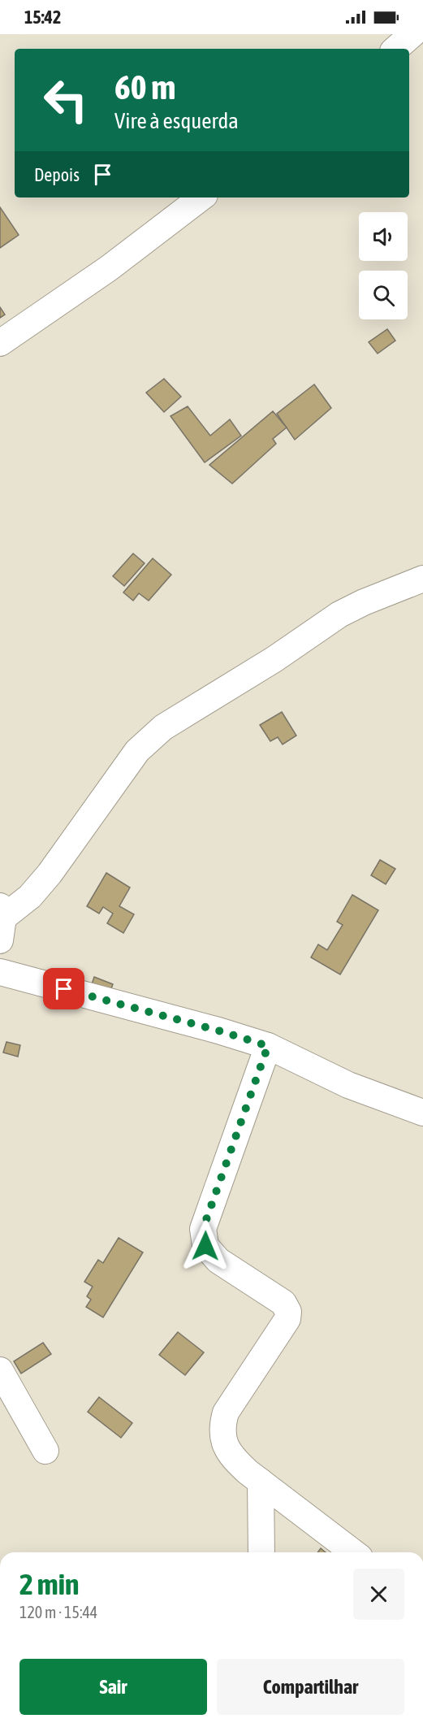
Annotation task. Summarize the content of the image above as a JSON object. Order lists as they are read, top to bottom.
{
  "page": {
    "status": "15:42",
    "turn": ["60 m", "Vire à esquerda"],
    "then": "Depois",
    "heading": ["2 min", "120 m · 15:44"],
    "buttons": ["Sair", "Compartilhar"]
  }
}
